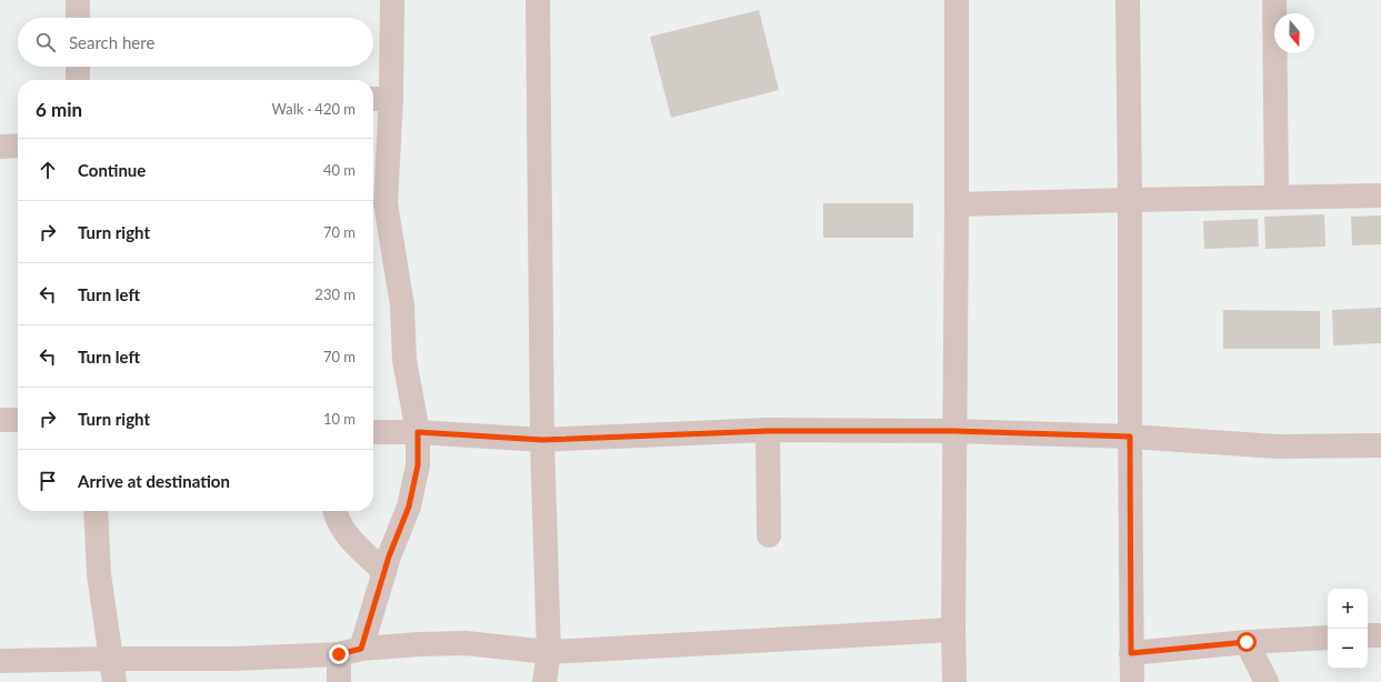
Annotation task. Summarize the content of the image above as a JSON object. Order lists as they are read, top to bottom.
{
  "north": "bottom",
  "page": {
    "search": "Search here",
    "heading": ["6 min", "Walk · 420 m"],
    "list": [
      ["Continue", "40 m"],
      ["Turn right", "70 m"],
      ["Turn left", "230 m"],
      ["Turn left", "70 m"],
      ["Turn right", "10 m"],
      "Arrive at destination"
    ],
    "map_buttons": ["+", "−"]
  }
}
